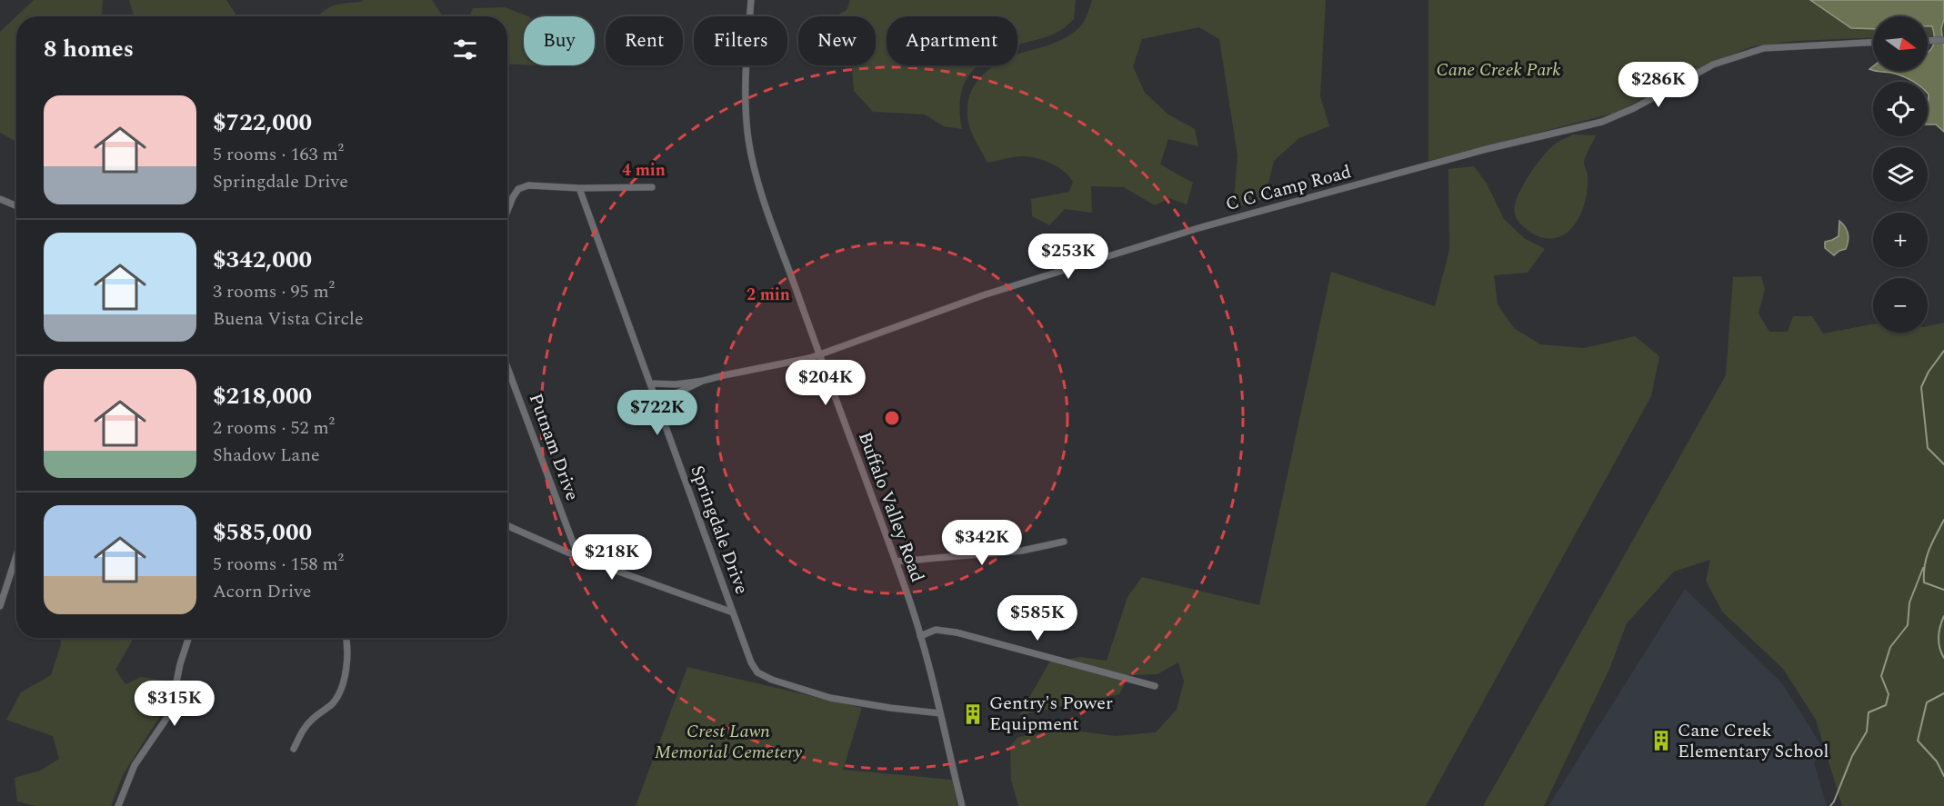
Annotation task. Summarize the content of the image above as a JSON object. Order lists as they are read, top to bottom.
{
  "streets": {
    "street": [
      "C C Camp Road",
      "Putnam Drive",
      "Buffalo Valley Road",
      "Springdale Drive"
    ]
  },
  "crossings": [
    ["C C Camp Road", "Buffalo Valley Road"],
    ["Buffalo Valley Road", "Springdale Drive"]
  ],
  "parks": ["Cane Creek Park", "Crest Lawn Memorial Cemetery"],
  "places": {
    "building": ["Gentry's Power Equipment", "Cane Creek Elementary School"]
  },
  "north": "right",
  "page": {
    "map_buttons": ["+", "−"],
    "chip": [
      "Buy",
      "Rent",
      "Filters",
      "New",
      "Apartment"
    ],
    "heading": "8 homes",
    "price": [
      "$286K",
      "$253K",
      "$204K",
      "$722K",
      "$342K",
      "$218K",
      "$585K",
      "$315K"
    ],
    "list": [
      {
        "name": "$722,000",
        "note": "5 rooms · 163 m² · Springdale Drive"
      },
      {
        "name": "$342,000",
        "note": "3 rooms · 95 m² · Buena Vista Circle"
      },
      {
        "name": "$218,000",
        "note": "2 rooms · 52 m² · Shadow Lane"
      },
      {
        "name": "$585,000",
        "note": "5 rooms · 158 m² · Acorn Drive"
      }
    ]
  },
  "rings": ["4 min", "2 min"]
}
